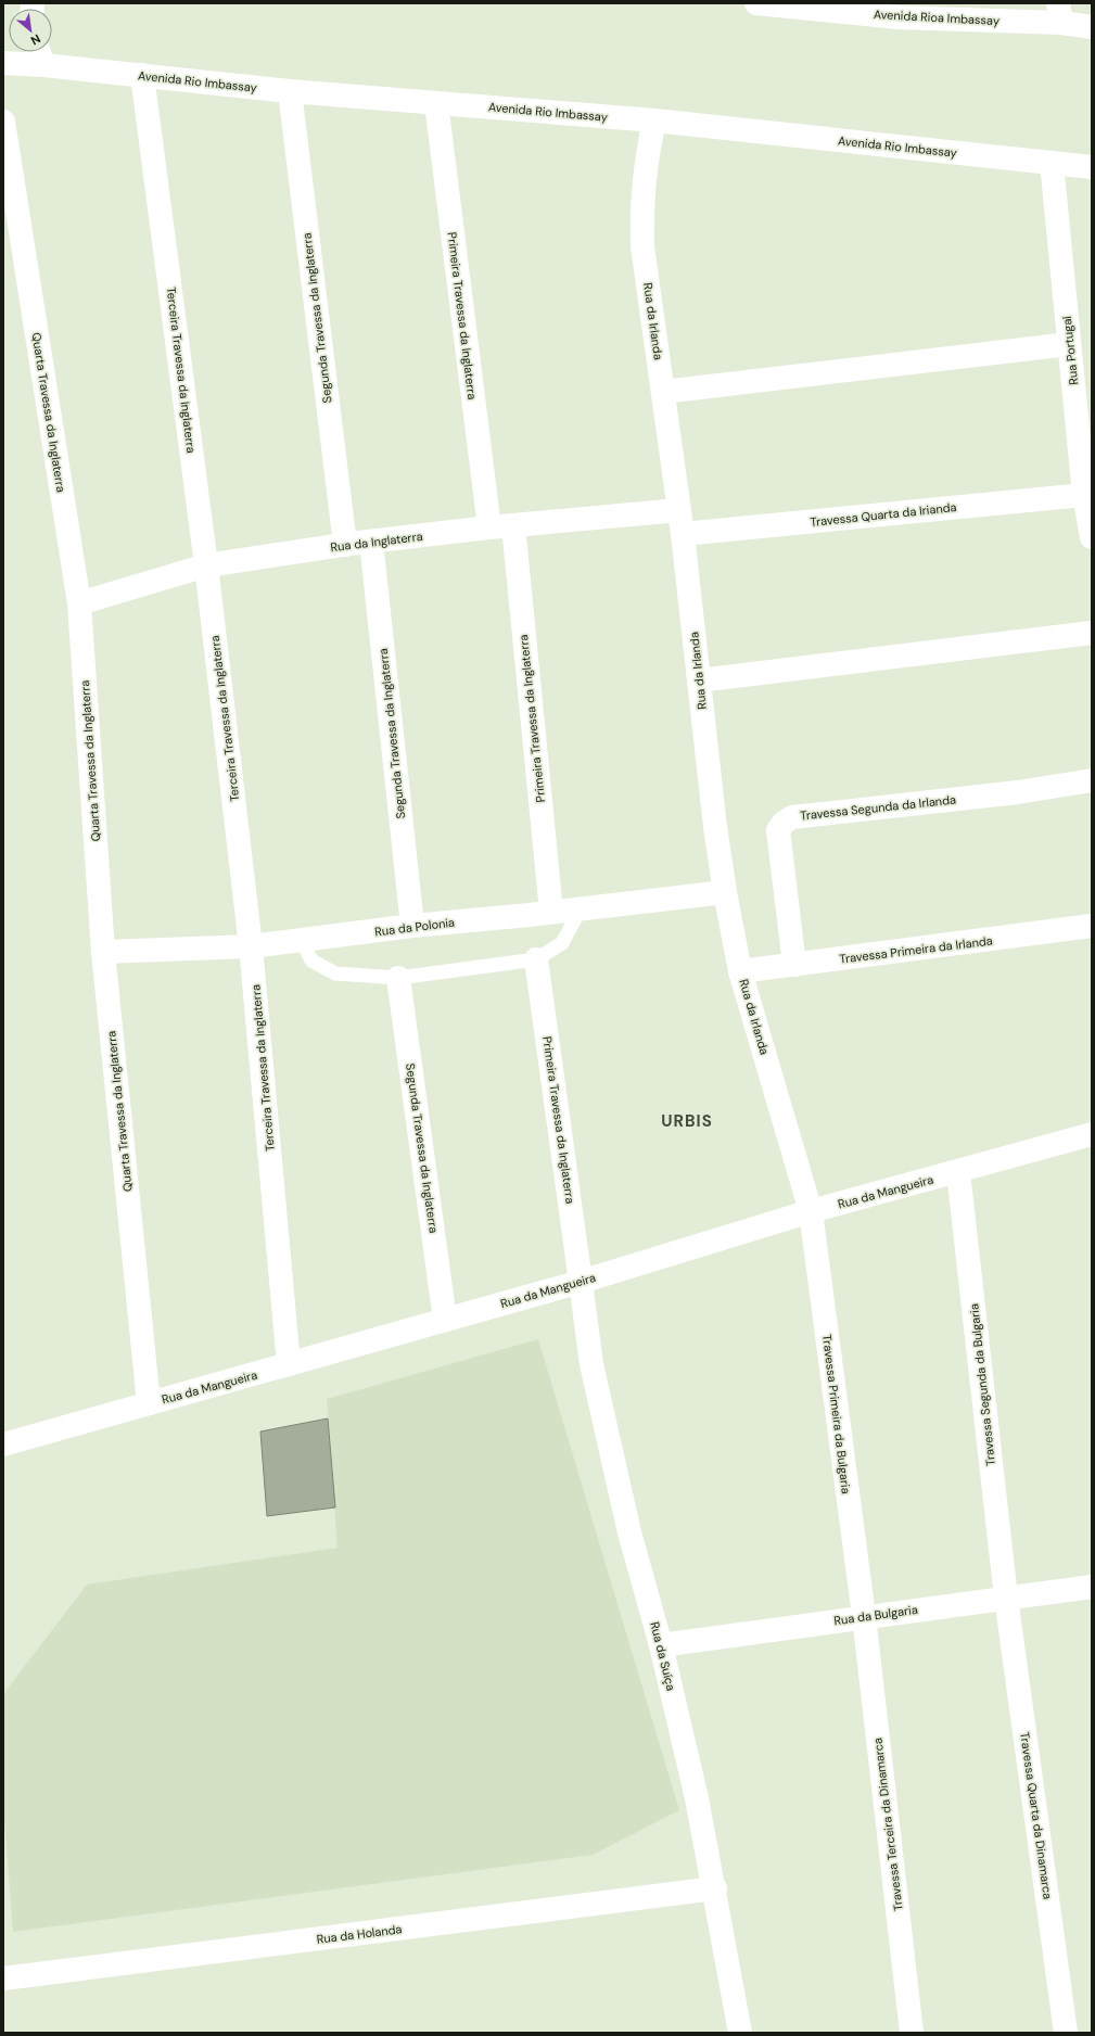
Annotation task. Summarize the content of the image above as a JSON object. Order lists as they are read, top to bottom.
{
  "streets": {
    "street": [
      "Avenida Rioa Imbassay",
      "Avenida Rio Imbassay",
      "Primeira Travessa da Inglaterra",
      "Segunda Travessa da Inglaterra",
      "Rua da Irlanda",
      "Rua Portugal",
      "Terceira Travessa da Inglaterra",
      "Quarta Travessa da Inglaterra",
      "Travessa Quarta da Irianda",
      "Rua da Inglaterra",
      "Travessa Segunda da Irlanda",
      "Rua da Polonia",
      "Travessa Primeira da Irlanda",
      "Rua da Mangueira",
      "Travessa Segunda da Bulgaria",
      "Travessa Primeira da Bulgaria",
      "Rua da Bulgaria",
      "Rua da Suíça",
      "Travessa Quarta da Dinamarca",
      "Travessa Terceira da Dinamarca",
      "Rua da Holanda"
    ]
  },
  "crossings": [
    ["Avenida Rio Imbassay", "Primeira Travessa da Inglaterra"],
    ["Avenida Rio Imbassay", "Segunda Travessa da Inglaterra"],
    ["Avenida Rio Imbassay", "Rua da Irlanda"],
    ["Avenida Rio Imbassay", "Rua Portugal"],
    ["Avenida Rio Imbassay", "Terceira Travessa da Inglaterra"],
    ["Primeira Travessa da Inglaterra", "Rua da Inglaterra"],
    ["Primeira Travessa da Inglaterra", "Rua da Polonia"],
    ["Primeira Travessa da Inglaterra", "Rua da Mangueira"],
    ["Primeira Travessa da Inglaterra", "Rua da Suíça"],
    ["Segunda Travessa da Inglaterra", "Rua da Inglaterra"],
    ["Segunda Travessa da Inglaterra", "Rua da Polonia"],
    ["Segunda Travessa da Inglaterra", "Rua da Mangueira"],
    ["Rua da Irlanda", "Travessa Quarta da Irianda"],
    ["Rua da Irlanda", "Rua da Inglaterra"],
    ["Rua da Irlanda", "Rua da Polonia"],
    ["Rua da Irlanda", "Travessa Primeira da Irlanda"],
    ["Rua da Irlanda", "Rua da Mangueira"],
    ["Rua da Irlanda", "Travessa Primeira da Bulgaria"],
    ["Rua Portugal", "Travessa Quarta da Irianda"],
    ["Terceira Travessa da Inglaterra", "Rua da Inglaterra"],
    ["Terceira Travessa da Inglaterra", "Rua da Polonia"],
    ["Terceira Travessa da Inglaterra", "Rua da Mangueira"],
    ["Quarta Travessa da Inglaterra", "Rua da Inglaterra"],
    ["Quarta Travessa da Inglaterra", "Rua da Polonia"],
    ["Quarta Travessa da Inglaterra", "Rua da Mangueira"],
    ["Travessa Segunda da Irlanda", "Travessa Primeira da Irlanda"],
    ["Rua da Mangueira", "Travessa Segunda da Bulgaria"],
    ["Rua da Mangueira", "Travessa Primeira da Bulgaria"],
    ["Rua da Mangueira", "Rua da Suíça"],
    ["Travessa Segunda da Bulgaria", "Rua da Bulgaria"],
    ["Travessa Segunda da Bulgaria", "Travessa Quarta da Dinamarca"],
    ["Travessa Primeira da Bulgaria", "Rua da Bulgaria"],
    ["Travessa Primeira da Bulgaria", "Travessa Terceira da Dinamarca"],
    ["Rua da Bulgaria", "Rua da Suíça"],
    ["Rua da Bulgaria", "Travessa Quarta da Dinamarca"],
    ["Rua da Bulgaria", "Travessa Terceira da Dinamarca"],
    ["Rua da Suíça", "Rua da Holanda"]
  ],
  "districts": ["URBIS"],
  "north": "bottom right"
}
